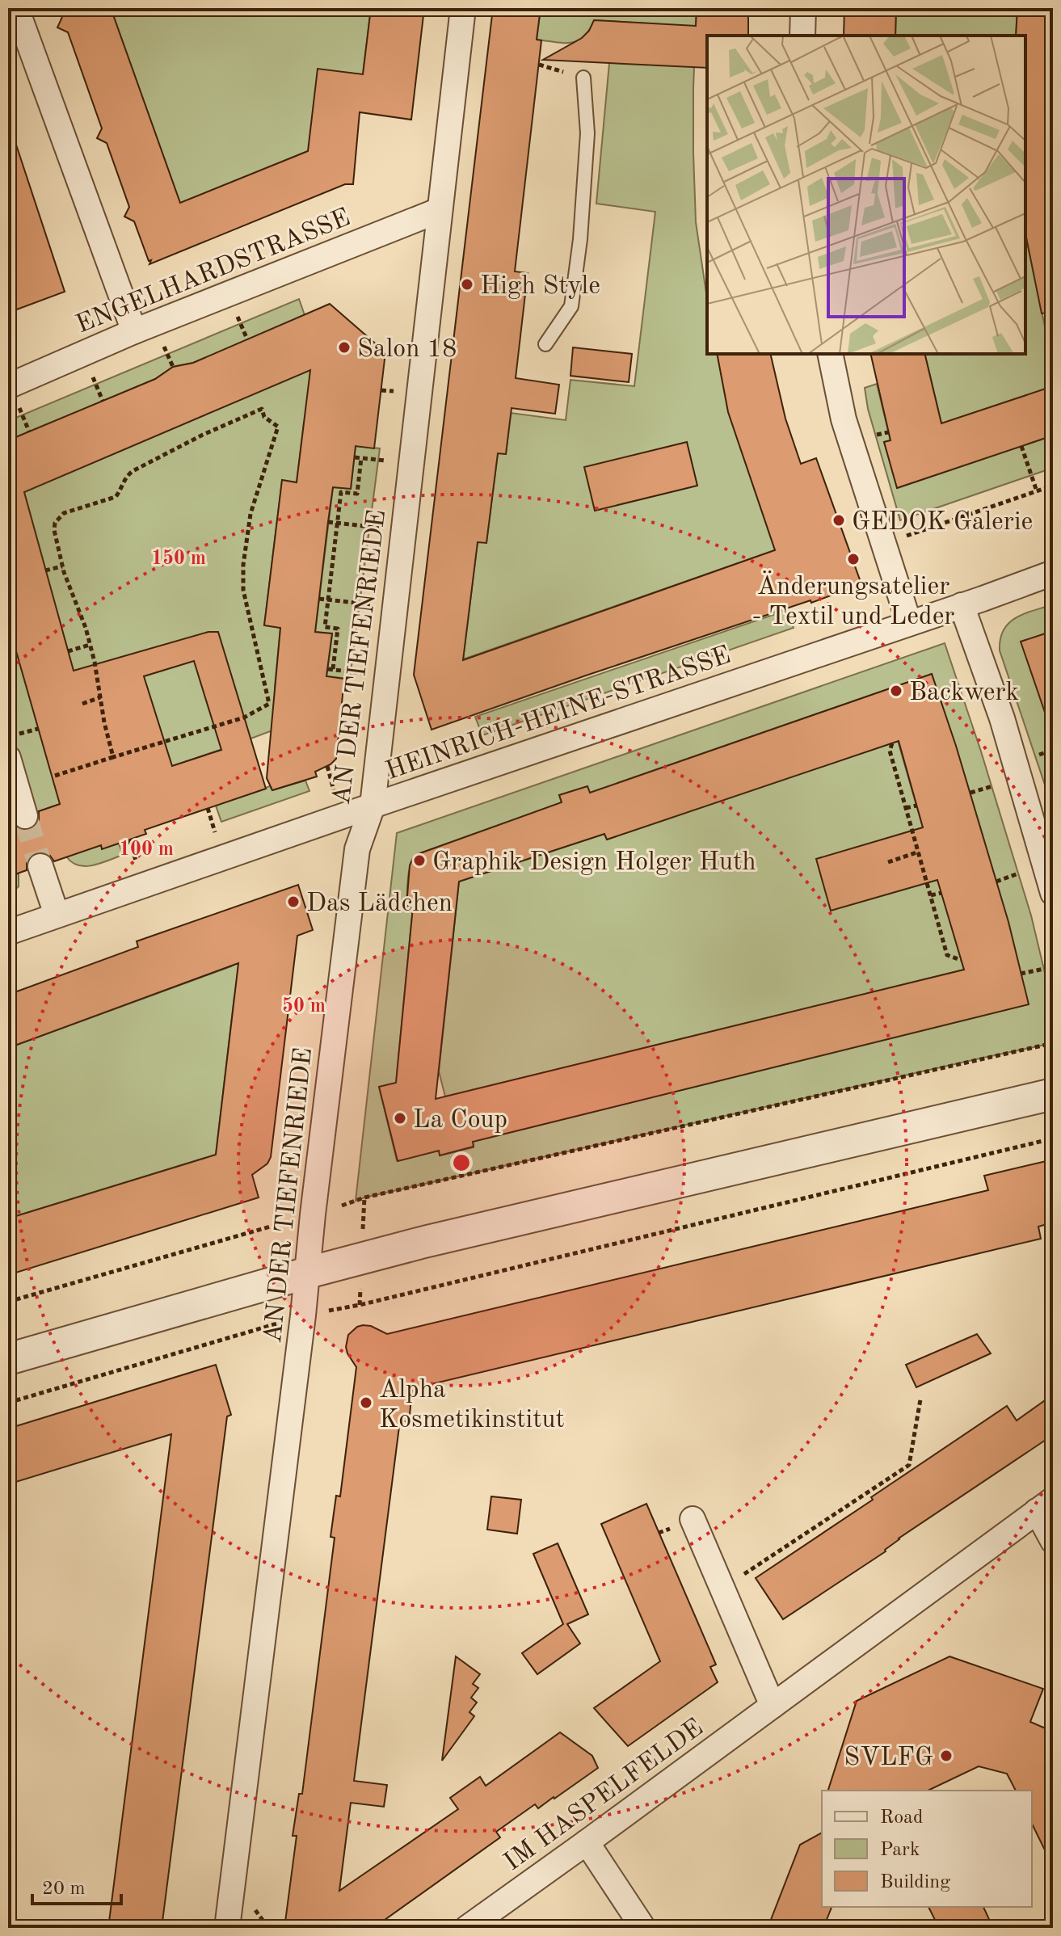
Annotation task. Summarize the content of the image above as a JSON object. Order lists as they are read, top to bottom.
{
  "streets": {
    "street": [
      "ENGELHARDSTRASSE",
      "AN DER TIEFENRIEDE",
      "HEINRICH-HEINE-STRASSE",
      "IM HASPELFELDE"
    ]
  },
  "crossings": [
    ["ENGELHARDSTRASSE", "AN DER TIEFENRIEDE"],
    ["AN DER TIEFENRIEDE", "HEINRICH-HEINE-STRASSE"]
  ],
  "places": [
    "High Style",
    "Salon 18",
    "GEDOK Galerie",
    "Änderungsatelier - Textil und Leder",
    "Backwerk",
    "Graphik Design Holger Huth",
    "Das Lädchen",
    "La Coup",
    "Alpha Kosmetikinstitut",
    "SVLFG"
  ],
  "legend": ["Road", "Park", "Building"],
  "scale_bar": "20 m",
  "rings": ["150 m", "100 m", "50 m"]
}
